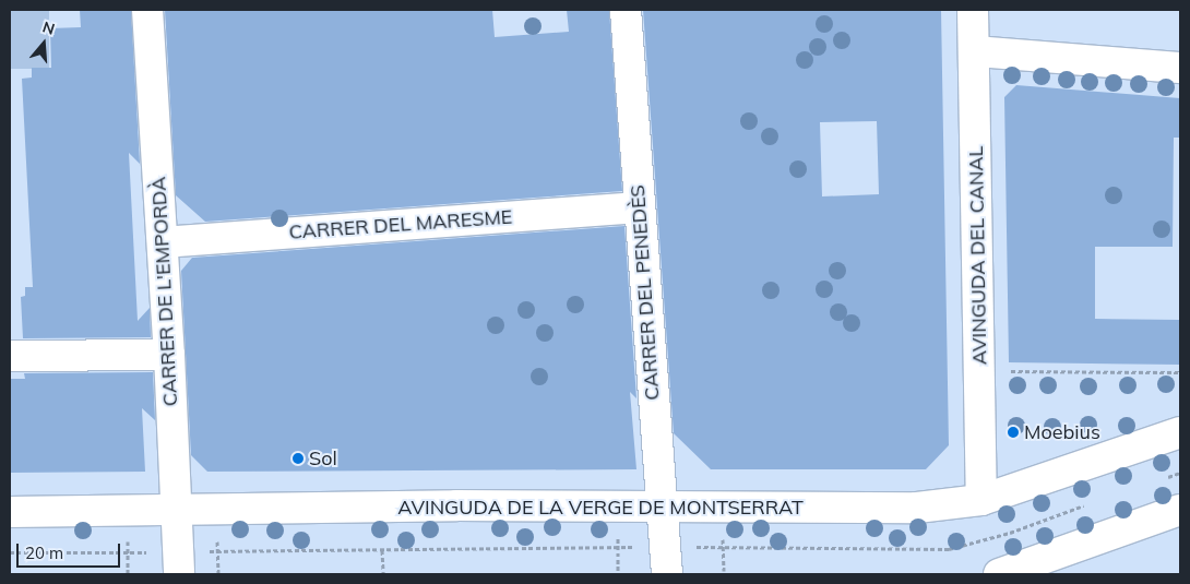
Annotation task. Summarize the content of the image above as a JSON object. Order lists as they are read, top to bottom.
{
  "streets": {
    "street": [
      "CARRER DEL MARESME",
      "AVINGUDA DEL CANAL",
      "CARRER DE L'EMPORDÀ",
      "CARRER DEL PENEDÈS",
      "AVINGUDA DE LA VERGE DE MONTSERRAT"
    ]
  },
  "crossings": [
    ["CARRER DEL MARESME", "CARRER DE L'EMPORDÀ"],
    ["CARRER DEL MARESME", "CARRER DEL PENEDÈS"],
    ["AVINGUDA DEL CANAL", "AVINGUDA DE LA VERGE DE MONTSERRAT"],
    ["CARRER DE L'EMPORDÀ", "AVINGUDA DE LA VERGE DE MONTSERRAT"],
    ["CARRER DEL PENEDÈS", "AVINGUDA DE LA VERGE DE MONTSERRAT"]
  ],
  "places": ["Moebius", "Sol"],
  "scale_bar": "20 m",
  "north": "top"
}
